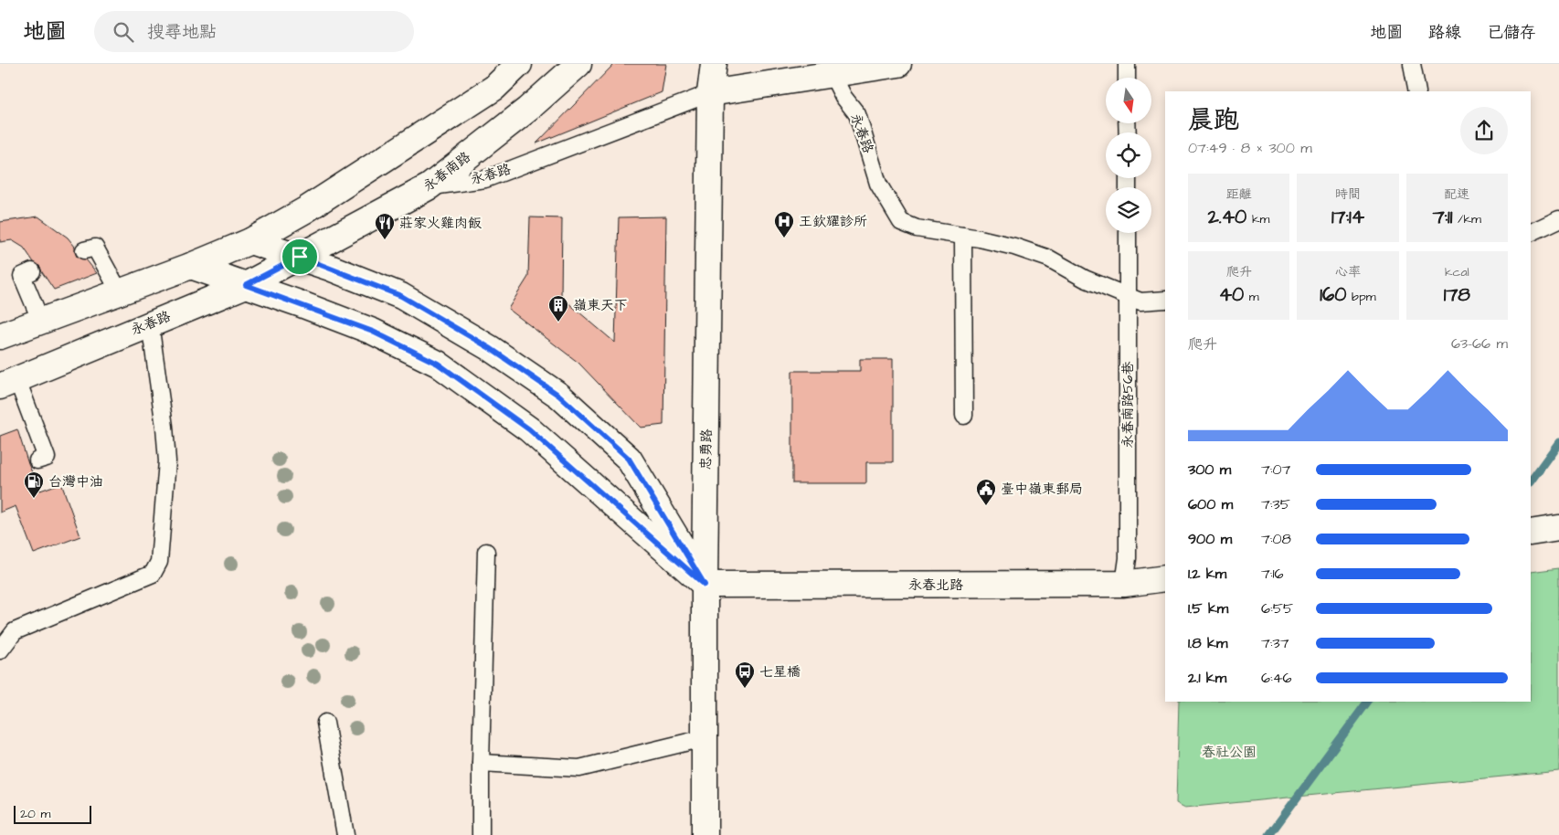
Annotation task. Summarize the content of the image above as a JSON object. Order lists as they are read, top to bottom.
{
  "streets": {
    "street": [
      "永春路",
      "永春南路",
      "忠勇路",
      "永春北路"
    ],
    "lane": ["永春南路56巷"]
  },
  "crossings": [
    ["永春路", "永春南路"],
    ["永春路", "永春南路56巷"],
    ["永春路", "忠勇路"],
    ["永春南路56巷", "永春北路"],
    ["忠勇路", "永春北路"]
  ],
  "parks": ["春社公園"],
  "places": {
    "hospital": ["王欽耀診所"],
    "restaurant": ["莊家火雞肉飯"],
    "building": ["嶺東天下"],
    "fuel station": ["台灣中油"],
    "public building": ["臺中嶺東郵局"],
    "bus stop": ["七星橋"]
  },
  "scale_bar": "20 m",
  "north": "bottom",
  "page": {
    "header": "地圖",
    "search": "搜尋地點",
    "nav": ["地圖", "路線", "已儲存"],
    "heading": ["晨跑", "07:49 · 8 × 300 m"],
    "stats": [
      ["距離", "2.40 km"],
      ["時間", "17:14"],
      ["配速", "7:11 /km"],
      ["爬升", "40 m"],
      ["心率", "160 bpm"],
      ["kcal", "178"]
    ],
    "chart": ["爬升", "63–66 m"],
    "list": [
      {
        "name": "300 m",
        "note": "7:07"
      },
      {
        "name": "600 m",
        "note": "7:35"
      },
      {
        "name": "900 m",
        "note": "7:08"
      },
      {
        "name": "1.2 km",
        "note": "7:16"
      },
      {
        "name": "1.5 km",
        "note": "6:55"
      },
      {
        "name": "1.8 km",
        "note": "7:37"
      },
      {
        "name": "2.1 km",
        "note": "6:46"
      }
    ],
    "scale": "20 m"
  }
}
